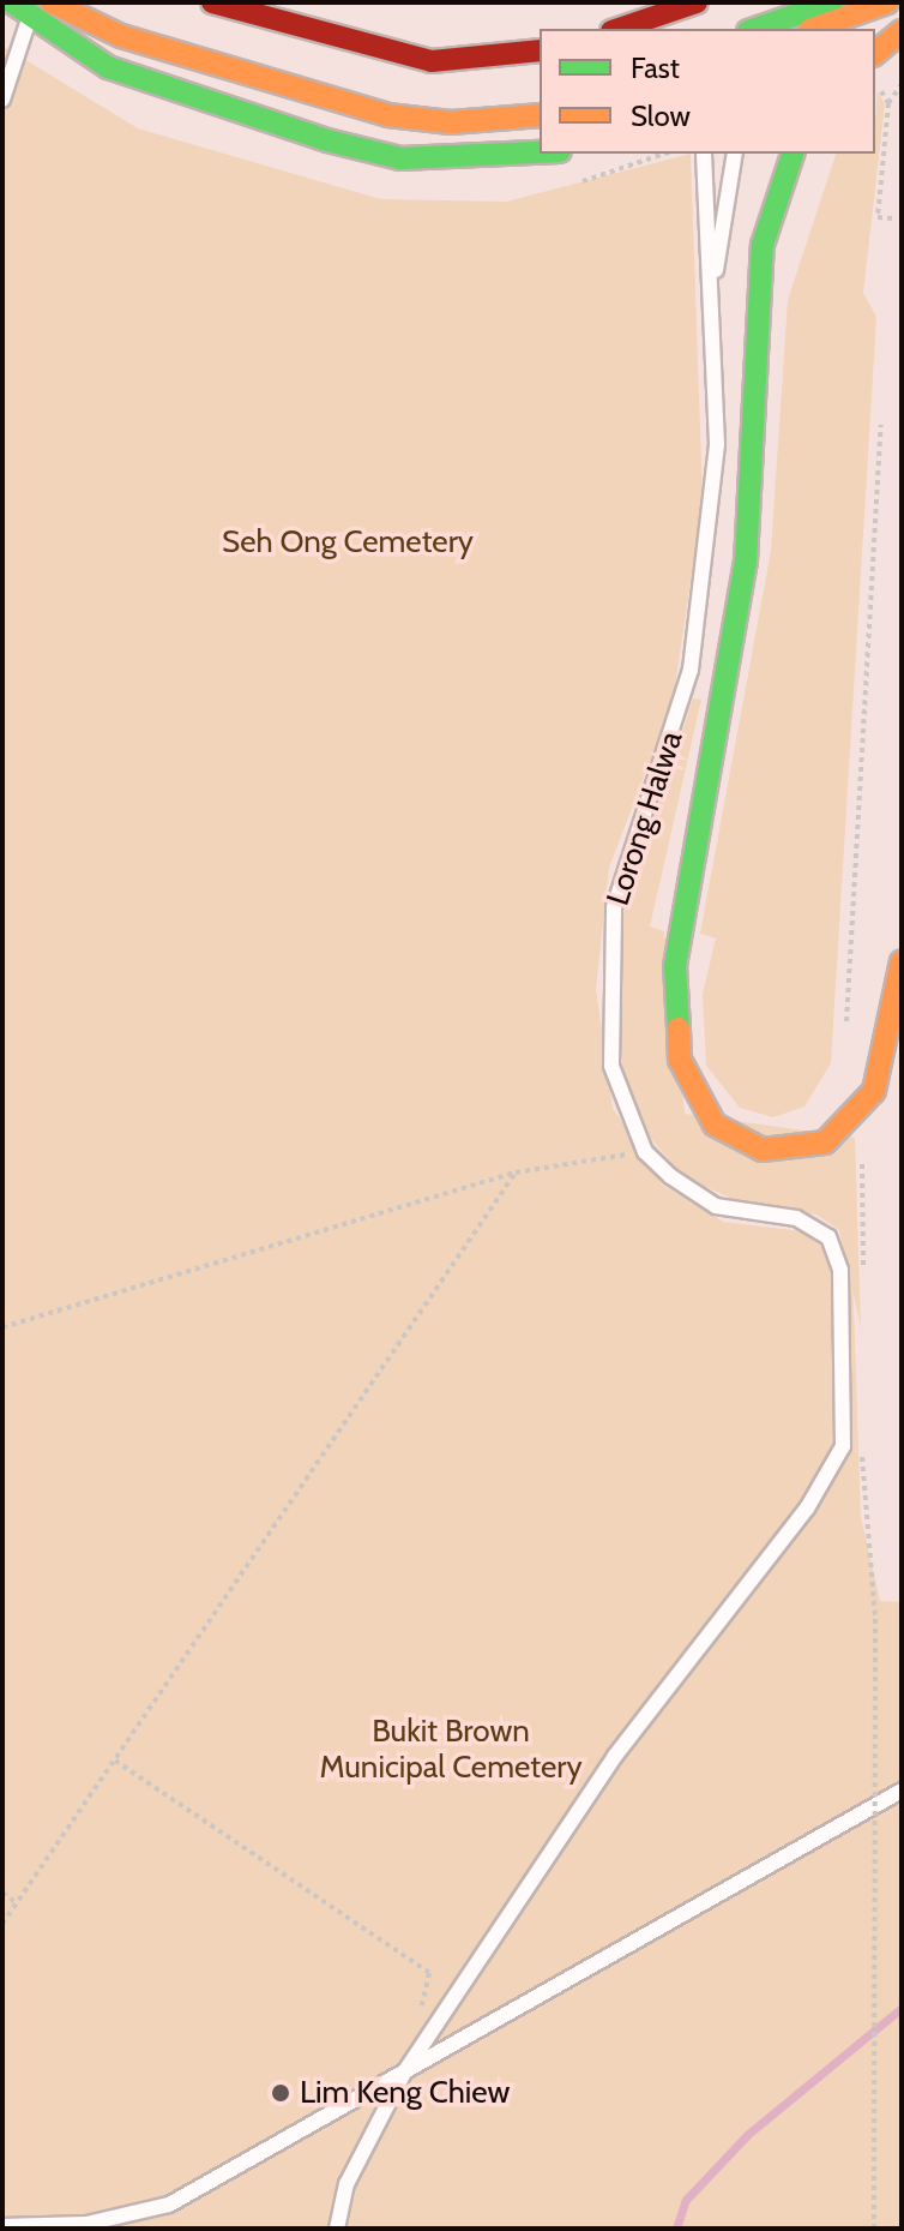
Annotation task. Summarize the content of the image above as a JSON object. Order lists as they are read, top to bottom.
{
  "streets": {
    "lane": ["Lorong Halwa"]
  },
  "parks": ["Seh Ong Cemetery", "Bukit Brown Municipal Cemetery"],
  "places": ["Lim Keng Chiew"],
  "legend": ["Fast", "Slow"]
}
